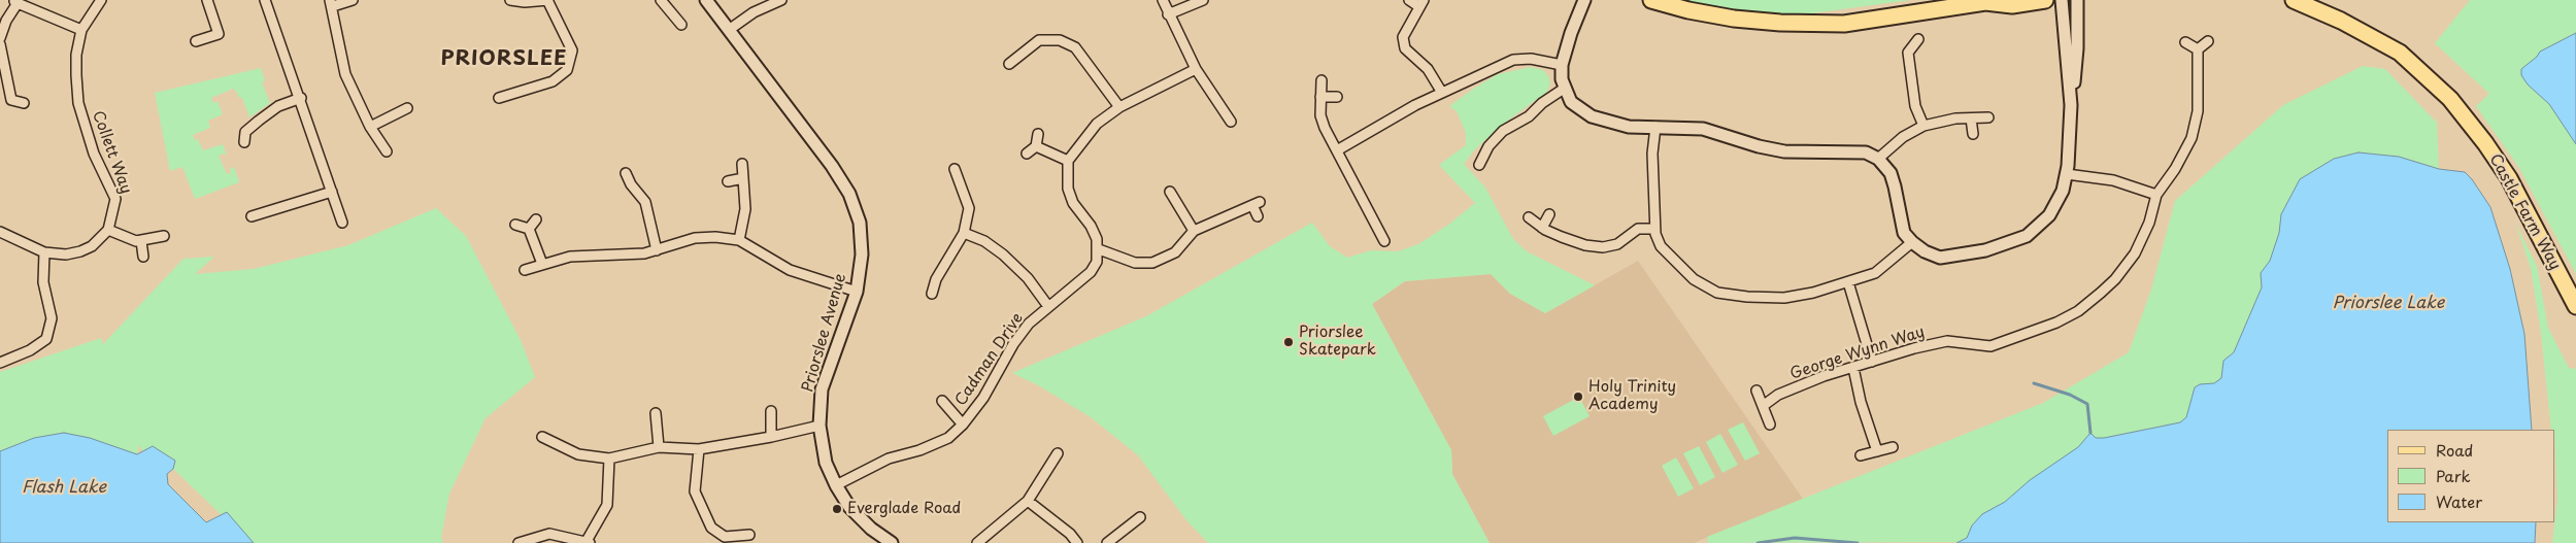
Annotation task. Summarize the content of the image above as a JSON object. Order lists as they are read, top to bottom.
{
  "streets": {
    "main road": ["Castle Farm Way"],
    "street": [
      "Collett Way",
      "Priorslee Avenue",
      "George Wynn Way",
      "Cadman Drive"
    ]
  },
  "crossings": [
    ["Priorslee Avenue", "Cadman Drive"]
  ],
  "districts": ["PRIORSLEE"],
  "water": ["Priorslee Lake", "Flash Lake"],
  "places": ["Priorslee Skatepark", "Holy Trinity Academy", "Everglade Road"],
  "legend": ["Road", "Park", "Water"]
}
